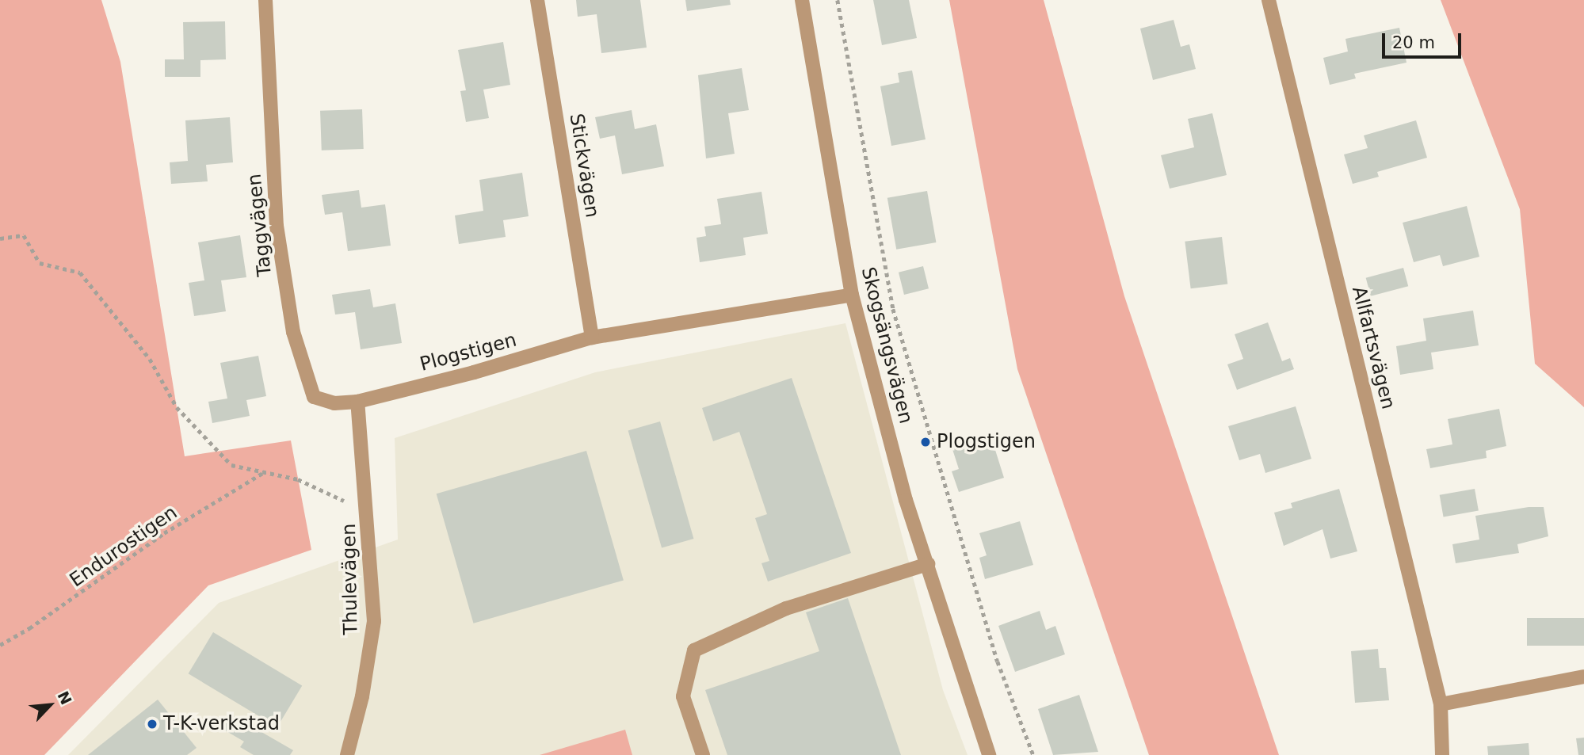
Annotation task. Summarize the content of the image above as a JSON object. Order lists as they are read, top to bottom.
{
  "streets": {
    "street": [
      "Stickvägen",
      "Taggvägen",
      "Skogsängsvägen",
      "Allfartsvägen",
      "Plogstigen",
      "Thulevägen"
    ],
    "path": ["Endurostigen"]
  },
  "crossings": [
    ["Stickvägen", "Plogstigen"],
    ["Taggvägen", "Plogstigen"],
    ["Taggvägen", "Thulevägen"],
    ["Skogsängsvägen", "Plogstigen"],
    ["Plogstigen", "Thulevägen"]
  ],
  "places": ["Plogstigen", "T-K-verkstad"],
  "scale_bar": "20 m",
  "north": "top right"
}
